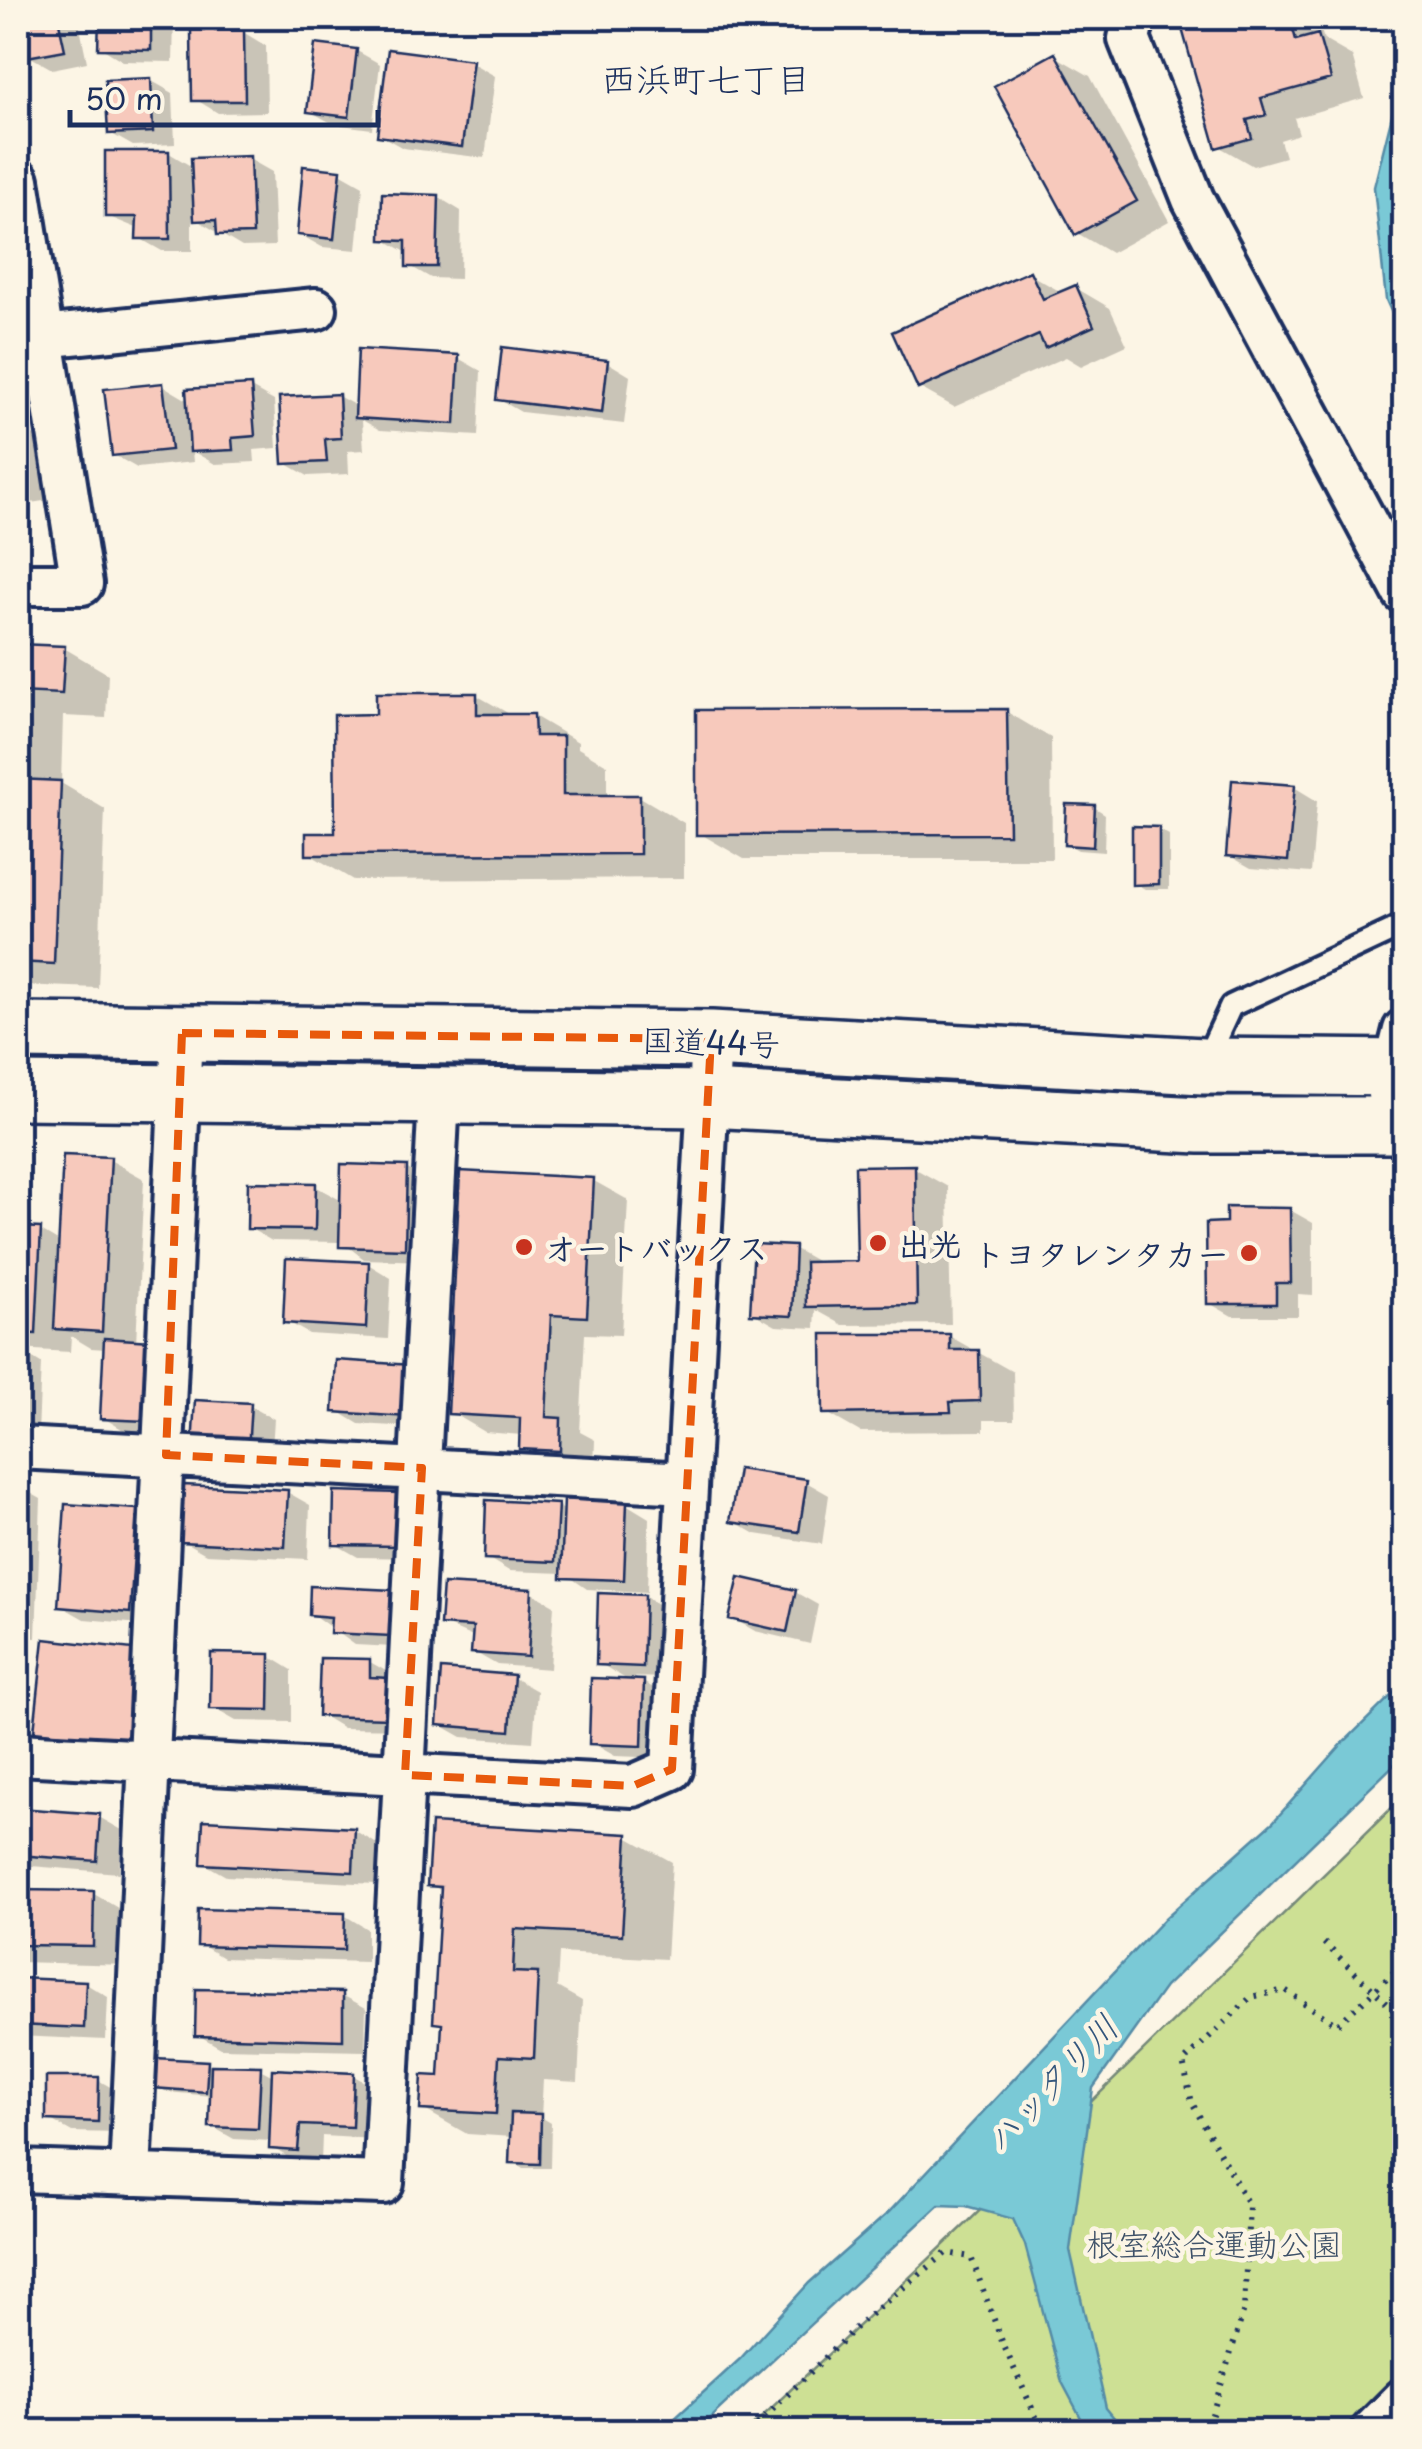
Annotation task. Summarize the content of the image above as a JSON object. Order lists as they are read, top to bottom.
{
  "streets": {
    "highway": ["国道44号"]
  },
  "districts": ["西浜町七丁目"],
  "water": ["ハッタリ川"],
  "parks": ["根室総合運動公園"],
  "places": ["出光", "オートバックス", "トヨタレンタカー"],
  "scale_bar": "50 m"
}
